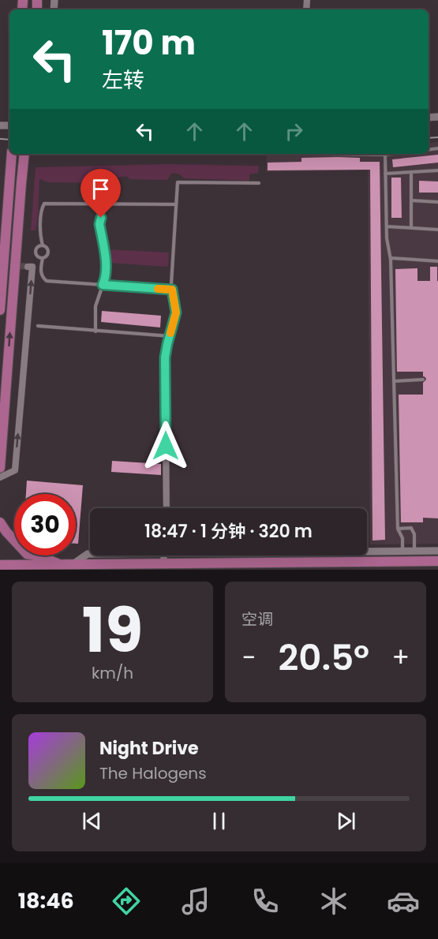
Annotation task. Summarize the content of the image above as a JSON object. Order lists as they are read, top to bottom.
{
  "page": {
    "turn": ["170 m", "左转"],
    "limit": "30",
    "trip": "18:47 · 1 分钟 · 320 m",
    "tile": [
      ["19", "km/h"],
      "空调"
    ],
    "heat": ["−", "20.5°", "+"],
    "song": ["Night Drive", "The Halogens"],
    "tabs": "18:46"
  }
}
